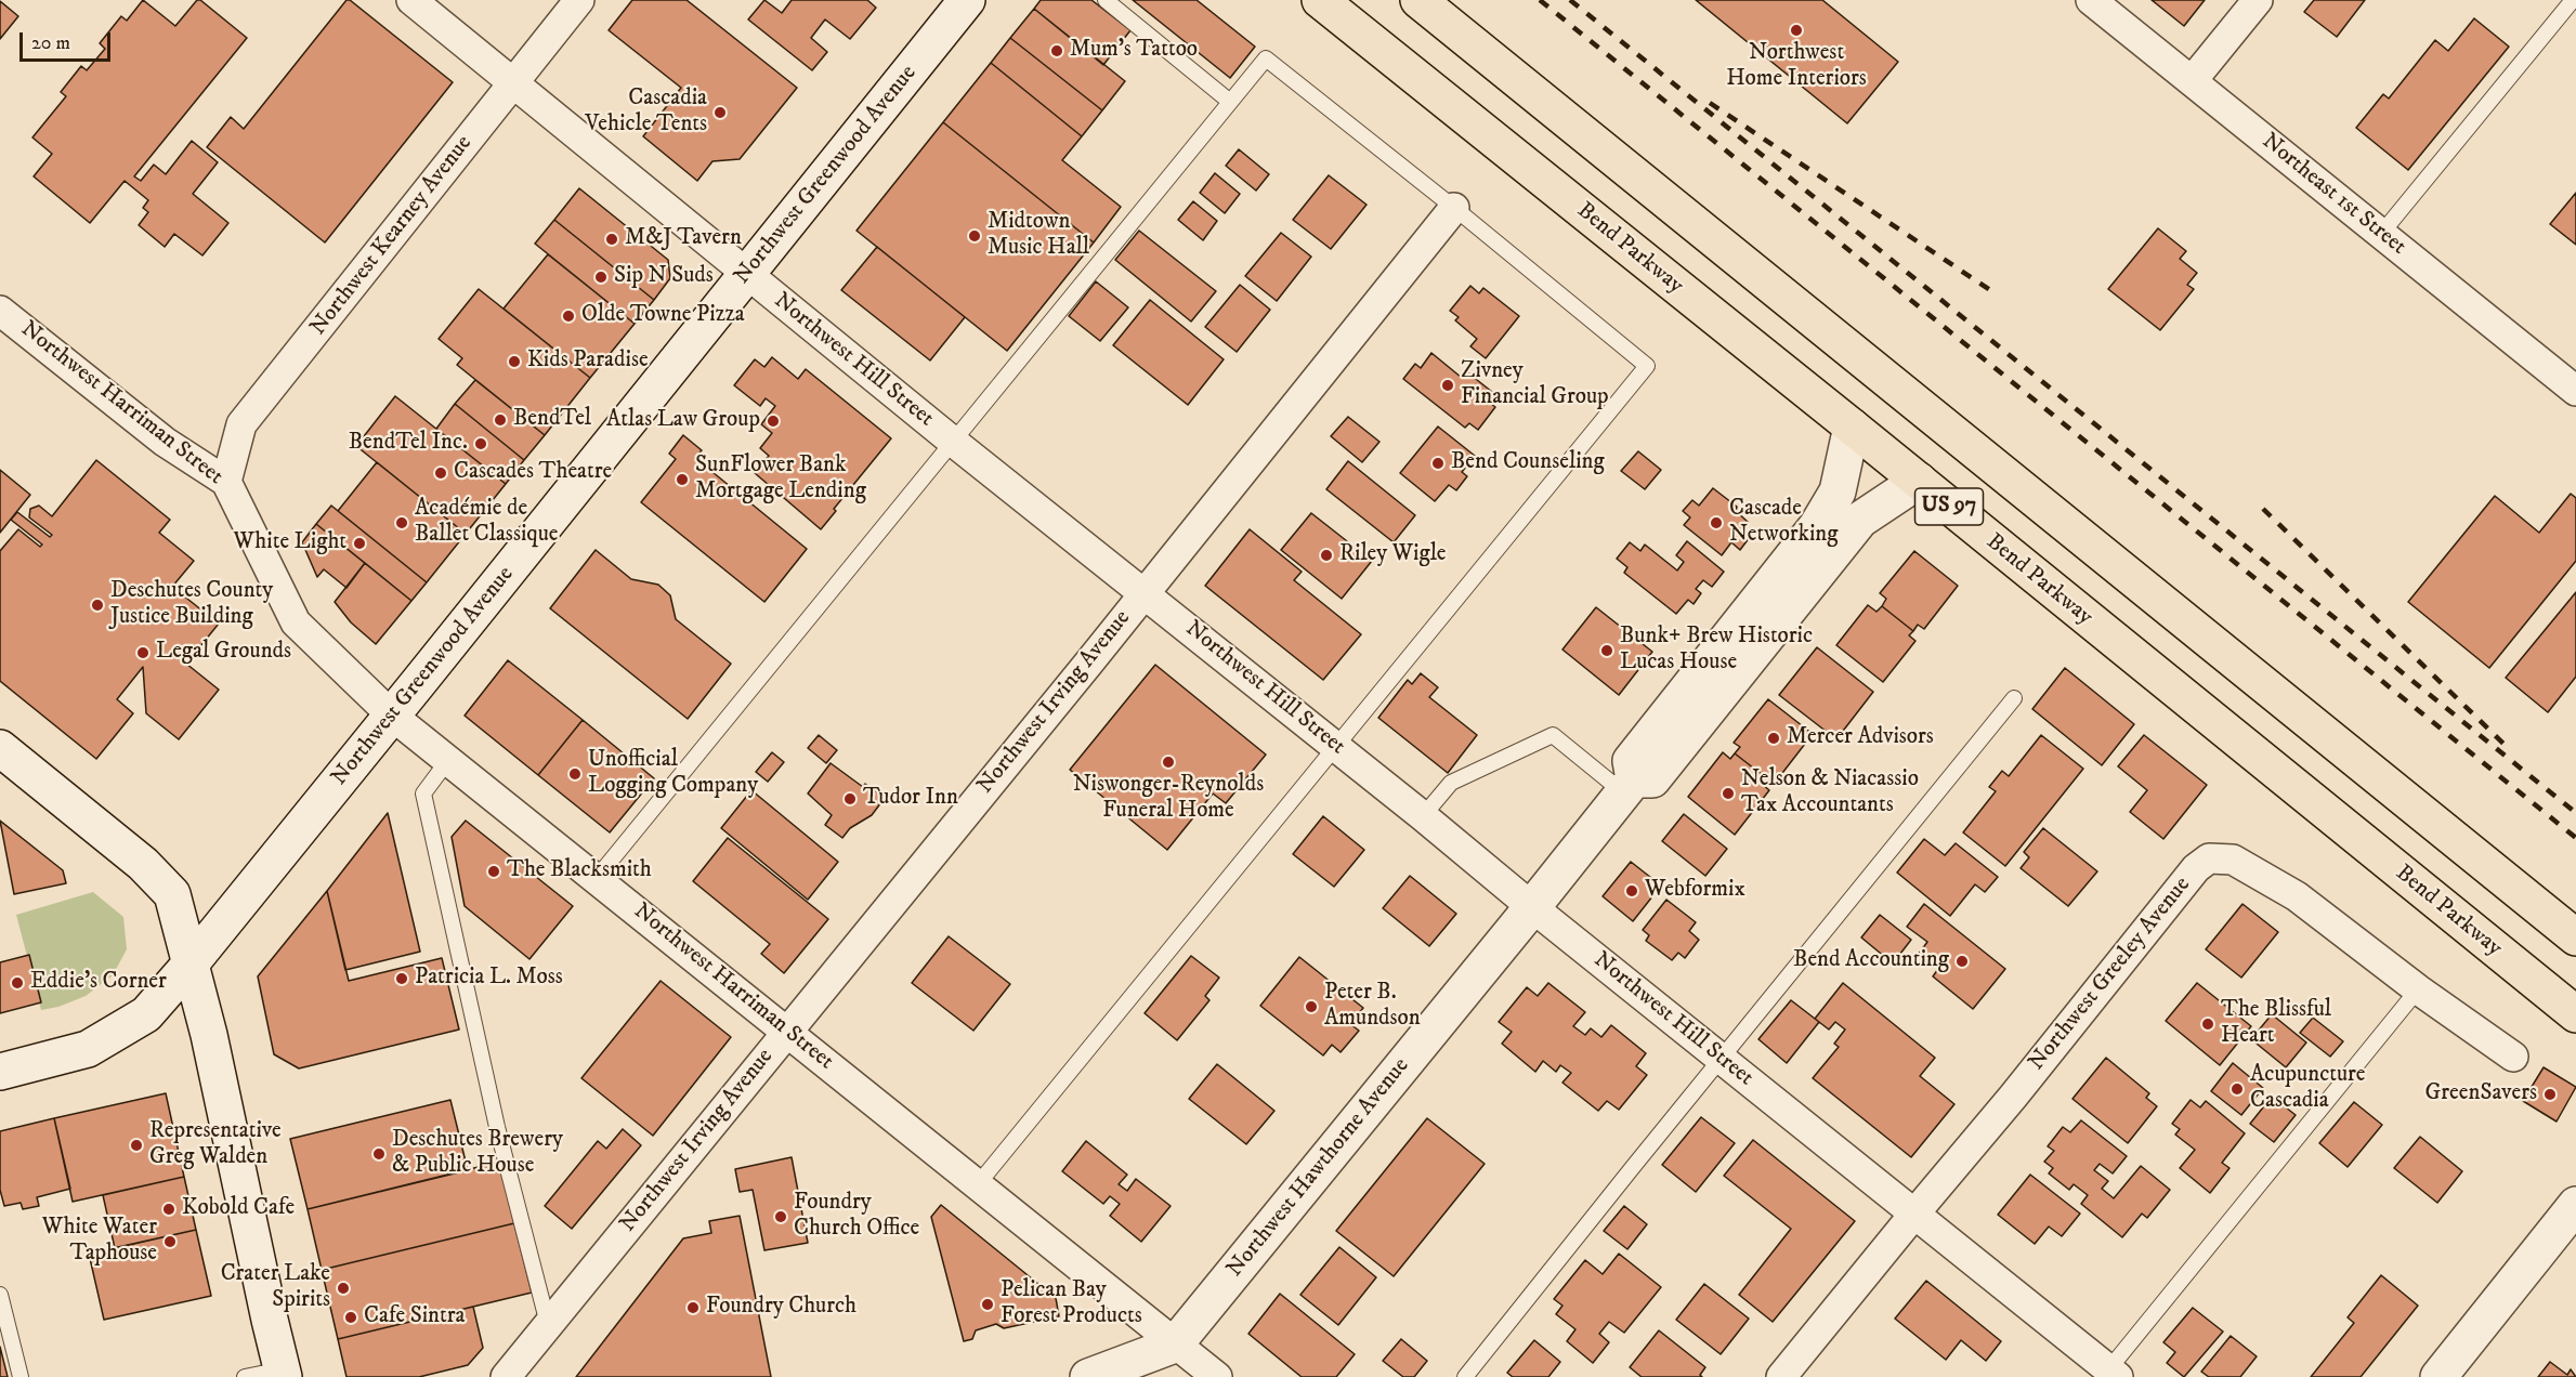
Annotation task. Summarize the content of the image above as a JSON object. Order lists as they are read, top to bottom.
{
  "streets": {
    "highway": ["Bend Parkway", "US 97"],
    "main road": ["Northwest Greenwood Avenue", "Northwest Hawthorne Avenue"],
    "street": [
      "Northeast 1st Street",
      "Northwest Kearney Avenue",
      "Northwest Hill Street",
      "Northwest Harriman Street",
      "Northwest Irving Avenue",
      "Northwest Greeley Avenue"
    ]
  },
  "crossings": [
    ["Northwest Greenwood Avenue", "Northwest Hill Street"],
    ["Northwest Greenwood Avenue", "Northwest Harriman Street"],
    ["Northwest Kearney Avenue", "Northwest Hill Street"],
    ["Northwest Kearney Avenue", "Northwest Harriman Street"],
    ["Bend Parkway", "Northwest Hawthorne Avenue"],
    ["Northwest Hill Street", "Northwest Irving Avenue"],
    ["Northwest Hill Street", "Northwest Greeley Avenue"],
    ["Northwest Hill Street", "Northwest Hawthorne Avenue"],
    ["Northwest Harriman Street", "Northwest Irving Avenue"],
    ["Northwest Harriman Street", "Northwest Hawthorne Avenue"]
  ],
  "places": [
    "Northwest Home Interiors",
    "Mum's Tattoo",
    "Cascadia Vehicle Tents",
    "Midtown Music Hall",
    "M&J Tavern",
    "Sip N Suds",
    "Olde Towne Pizza",
    "Kids Paradise",
    "Zivney Financial Group",
    "BendTel",
    "Atlas Law Group",
    "BendTel Inc.",
    "Bend Counseling",
    "Cascades Theatre",
    "SunFlower Bank Mortgage Lending",
    "Académie de Ballet Classique",
    "Cascade Networking",
    "White Light",
    "Riley Wigle",
    "Deschutes County Justice Building",
    "Bunk+ Brew Historic Lucas House",
    "Legal Grounds",
    "Mercer Advisors",
    "Niswonger-Reynolds Funeral Home",
    "Unofficial Logging Company",
    "Nelson & Niacassio Tax Accountants",
    "Tudor Inn",
    "The Blacksmith",
    "Webformix",
    "Bend Accounting",
    "Patricia L. Moss",
    "Eddie's Corner",
    "Peter B. Amundson",
    "The Blissful Heart",
    "Acupuncture Cascadia",
    "GreenSavers",
    "Representative Greg Walden",
    "Deschutes Brewery & Public House",
    "Kobold Cafe",
    "Foundry Church Office",
    "White Water Taphouse",
    "Crater Lake Spirits",
    "Pelican Bay Forest Products",
    "Foundry Church",
    "Cafe Sintra"
  ],
  "scale_bar": "20 m"
}
